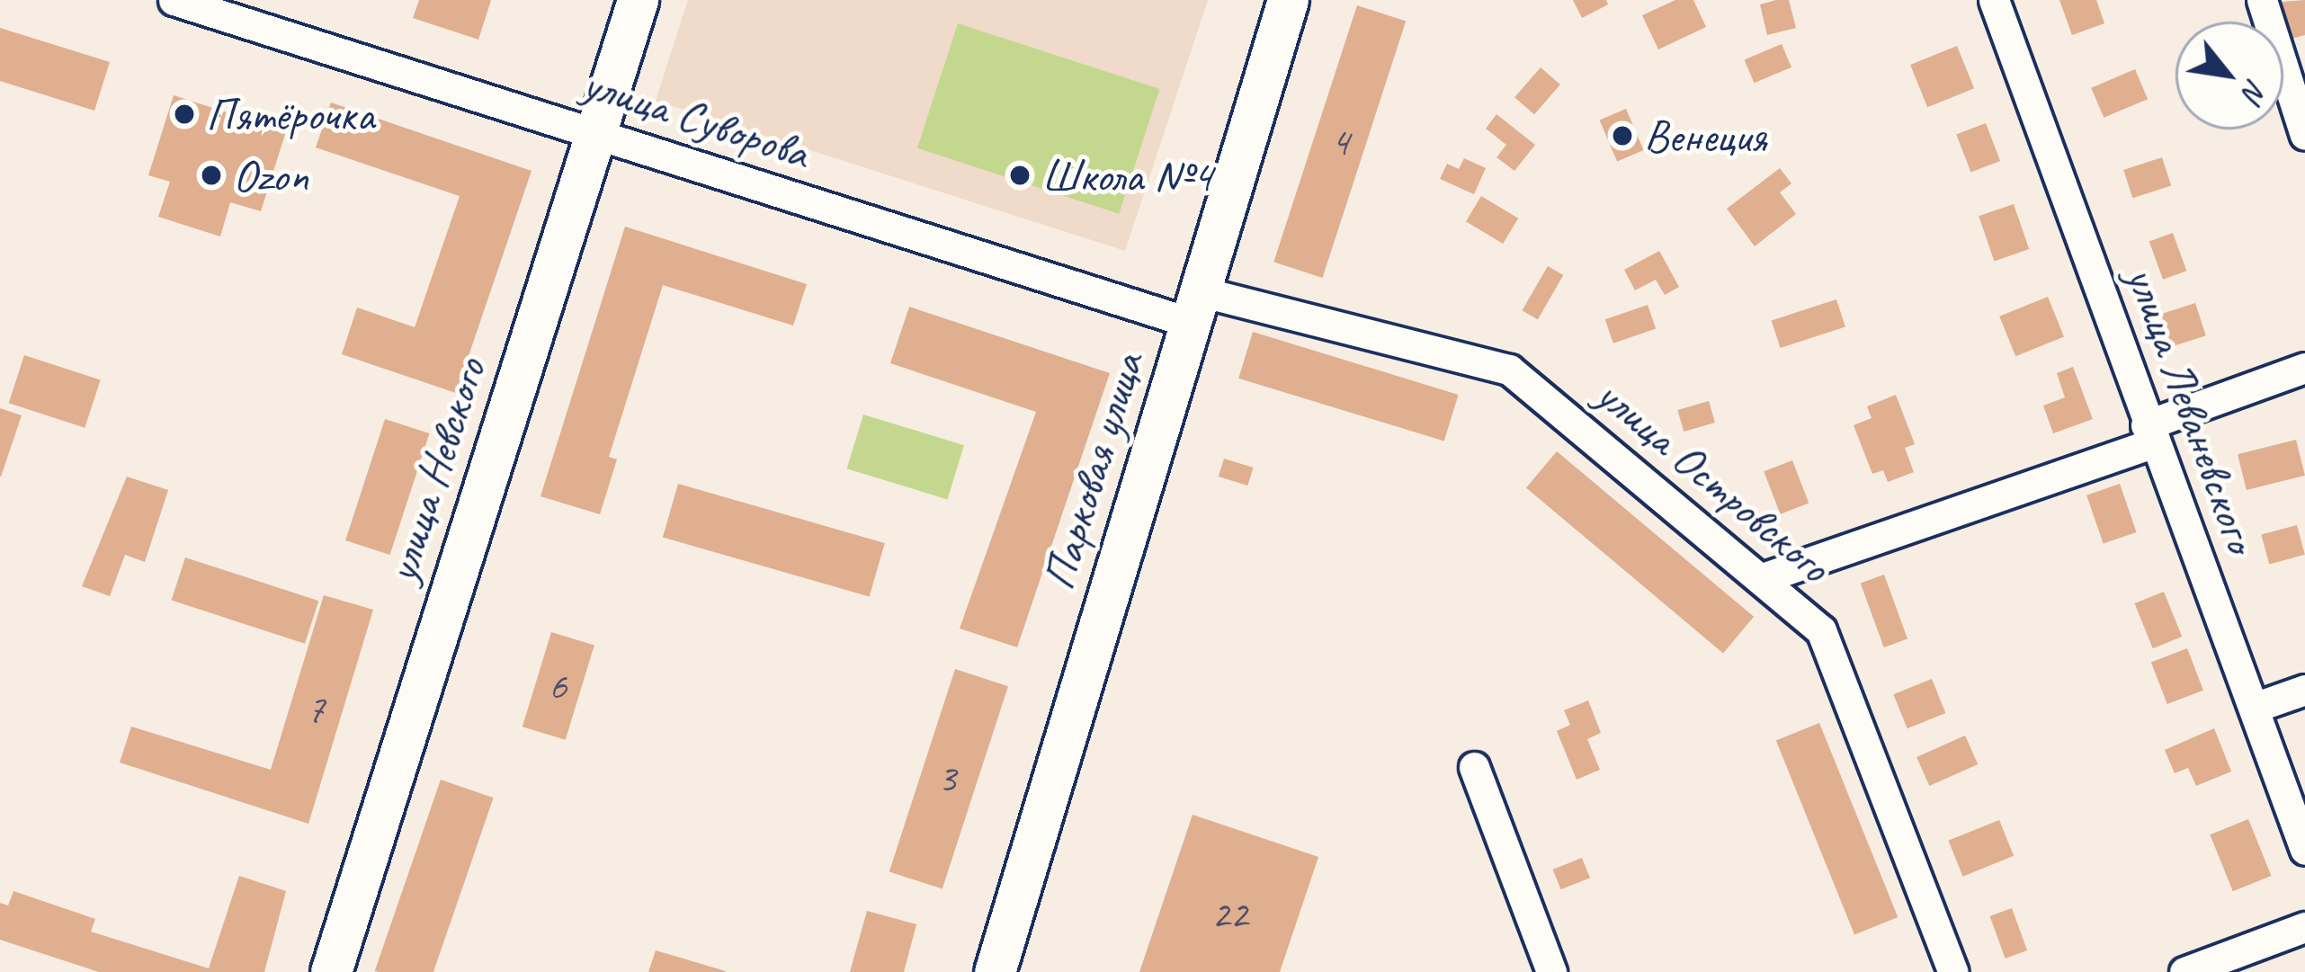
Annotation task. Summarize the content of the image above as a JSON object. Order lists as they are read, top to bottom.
{
  "streets": {
    "main road": ["улица Невского", "Парковая улица"],
    "street": ["улица Суворова", "улица Леваневского", "улица Островского"]
  },
  "crossings": [
    ["улица Суворова", "улица Невского"],
    ["улица Суворова", "Парковая улица"],
    ["улица Суворова", "улица Островского"],
    ["Парковая улица", "улица Островского"]
  ],
  "places": [
    "Пятёрочка",
    "Венеция",
    "Ozon",
    "Школа №4"
  ],
  "house_numbers": [
    "4",
    "6",
    "7",
    "3",
    "22"
  ],
  "north": "bottom right"
}
